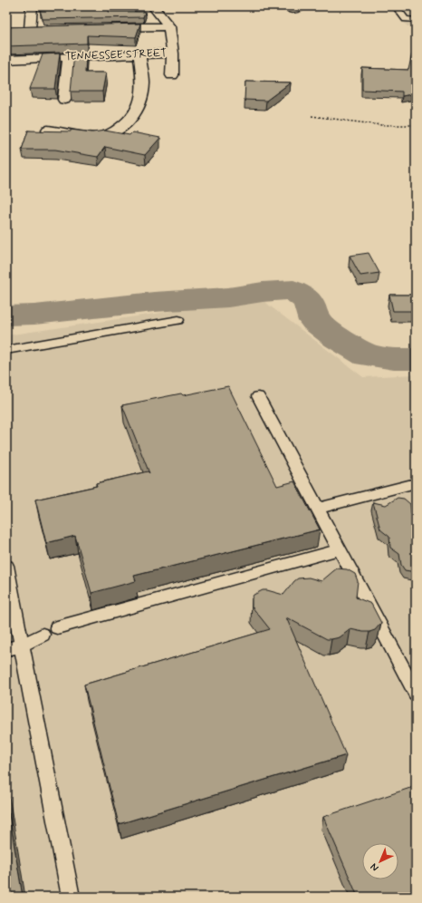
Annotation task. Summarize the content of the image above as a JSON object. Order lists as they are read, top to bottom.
{
  "streets": {
    "street": ["TENNESSEE STREET"]
  },
  "north": "bottom left"
}
